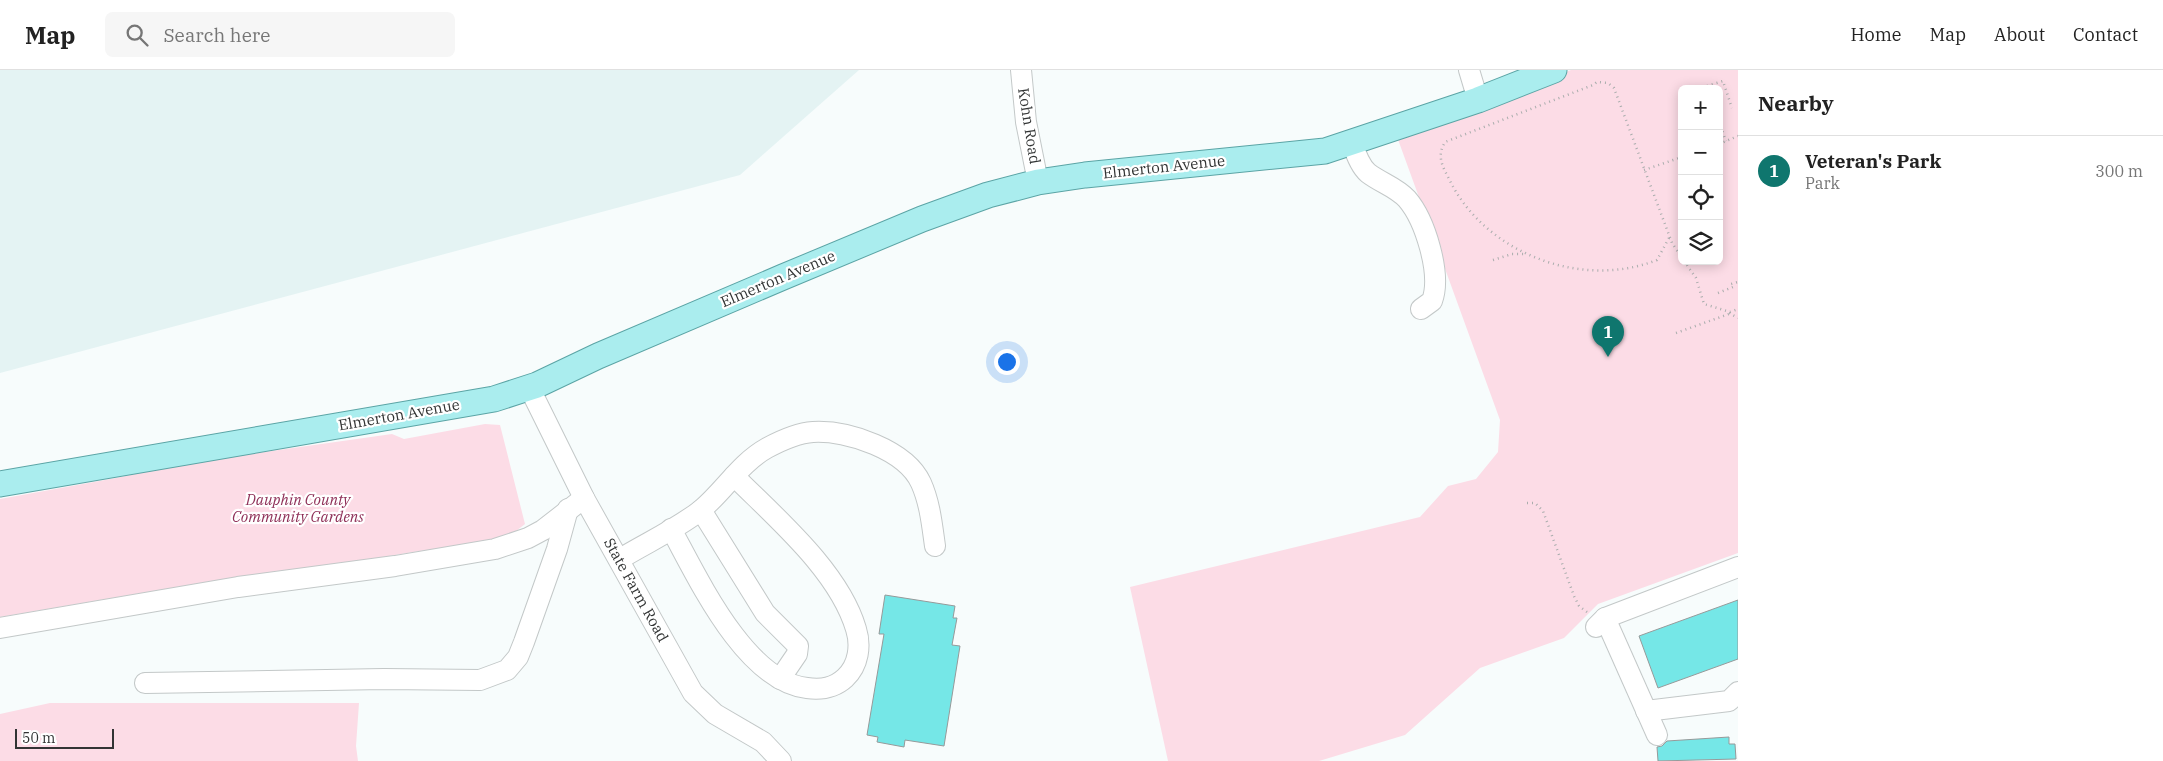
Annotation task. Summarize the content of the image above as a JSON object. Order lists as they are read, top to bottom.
{
  "streets": {
    "main road": ["Elmerton Avenue"],
    "street": ["Kohn Road", "State Farm Road"]
  },
  "crossings": [
    ["Kohn Road", "Elmerton Avenue"],
    ["Elmerton Avenue", "State Farm Road"]
  ],
  "parks": ["Dauphin County Community Gardens"],
  "scale_bar": "50 m",
  "page": {
    "header": "Map",
    "search": "Search here",
    "nav": [
      "Home",
      "Map",
      "About",
      "Contact"
    ],
    "heading": "Nearby",
    "map_buttons": ["+", "−"],
    "list": [
      {
        "mark": "1",
        "name": "Veteran's Park",
        "note": "Park",
        "value": "300 m"
      }
    ],
    "pins": "1",
    "scale": "50 m"
  }
}
